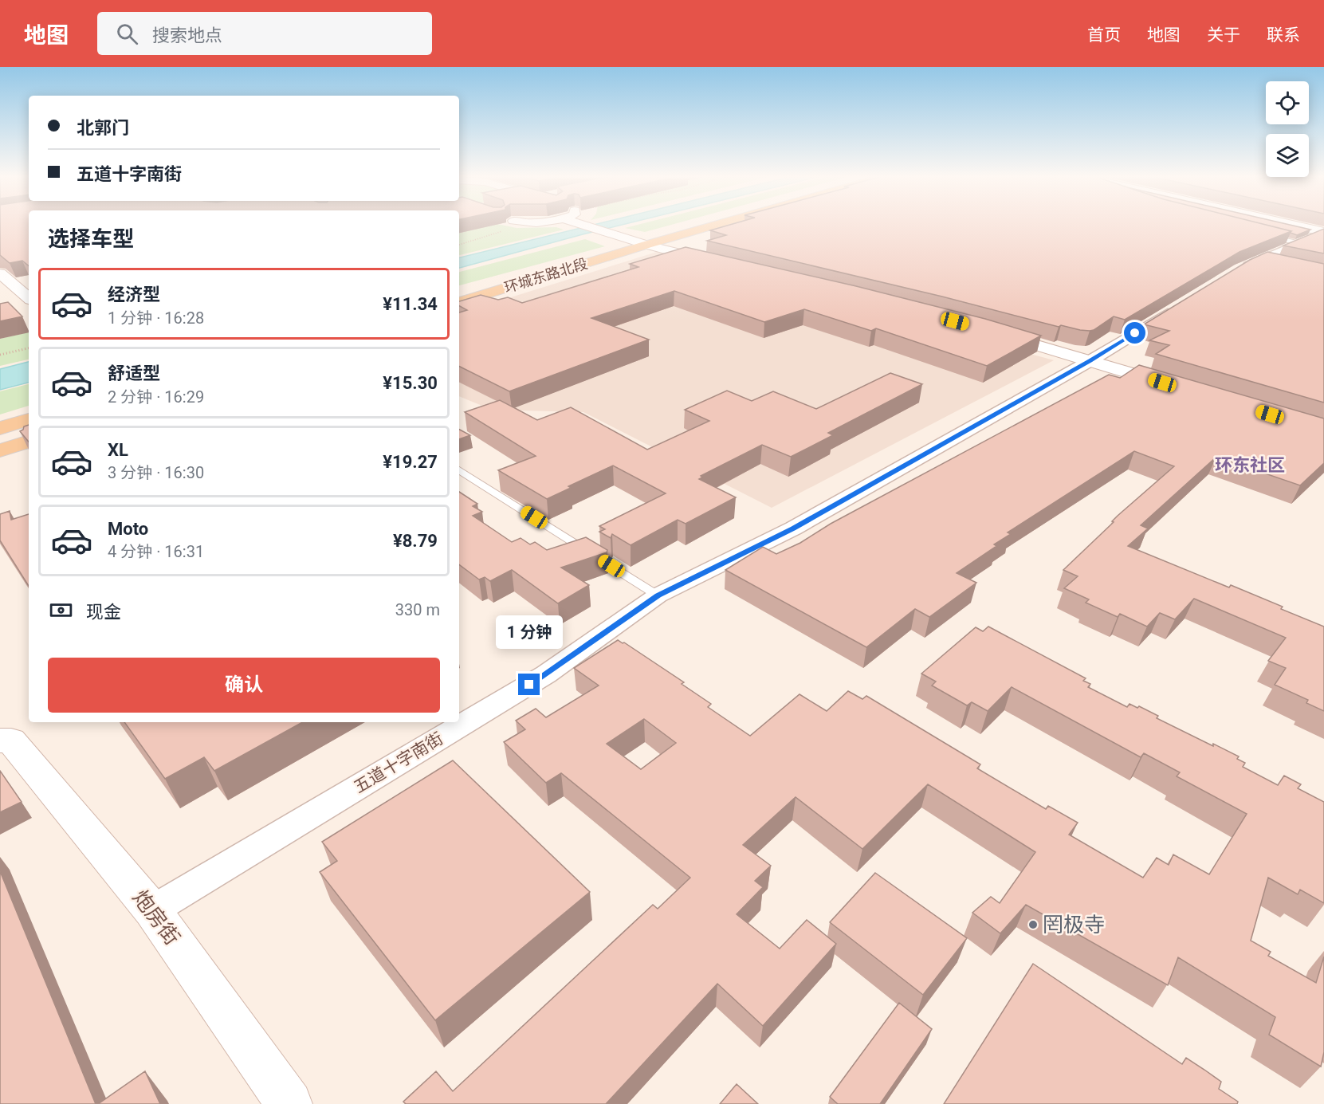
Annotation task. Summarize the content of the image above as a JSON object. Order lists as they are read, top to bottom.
{
  "streets": {
    "main road": ["环城东路北段"],
    "street": ["五道十字南街", "炮房街"]
  },
  "crossings": [
    ["五道十字南街", "炮房街"]
  ],
  "districts": ["环东社区"],
  "places": ["罔极寺"],
  "page": {
    "header": "地图",
    "search": "搜索地点",
    "nav": [
      "首页",
      "地图",
      "关于",
      "联系"
    ],
    "banner": ["北郭门", "五道十字南街"],
    "heading": "选择车型",
    "list": [
      {
        "name": "经济型",
        "note": "1 分钟 · 16:28",
        "value": "¥11.34"
      },
      {
        "name": "舒适型",
        "note": "2 分钟 · 16:29",
        "value": "¥15.30"
      },
      {
        "name": "XL",
        "note": "3 分钟 · 16:30",
        "value": "¥19.27"
      },
      {
        "name": "Moto",
        "note": "4 分钟 · 16:31",
        "value": "¥8.79"
      }
    ],
    "pay": ["现金", "330 m"],
    "bubble": "1 分钟",
    "buttons": "确认"
  }
}
